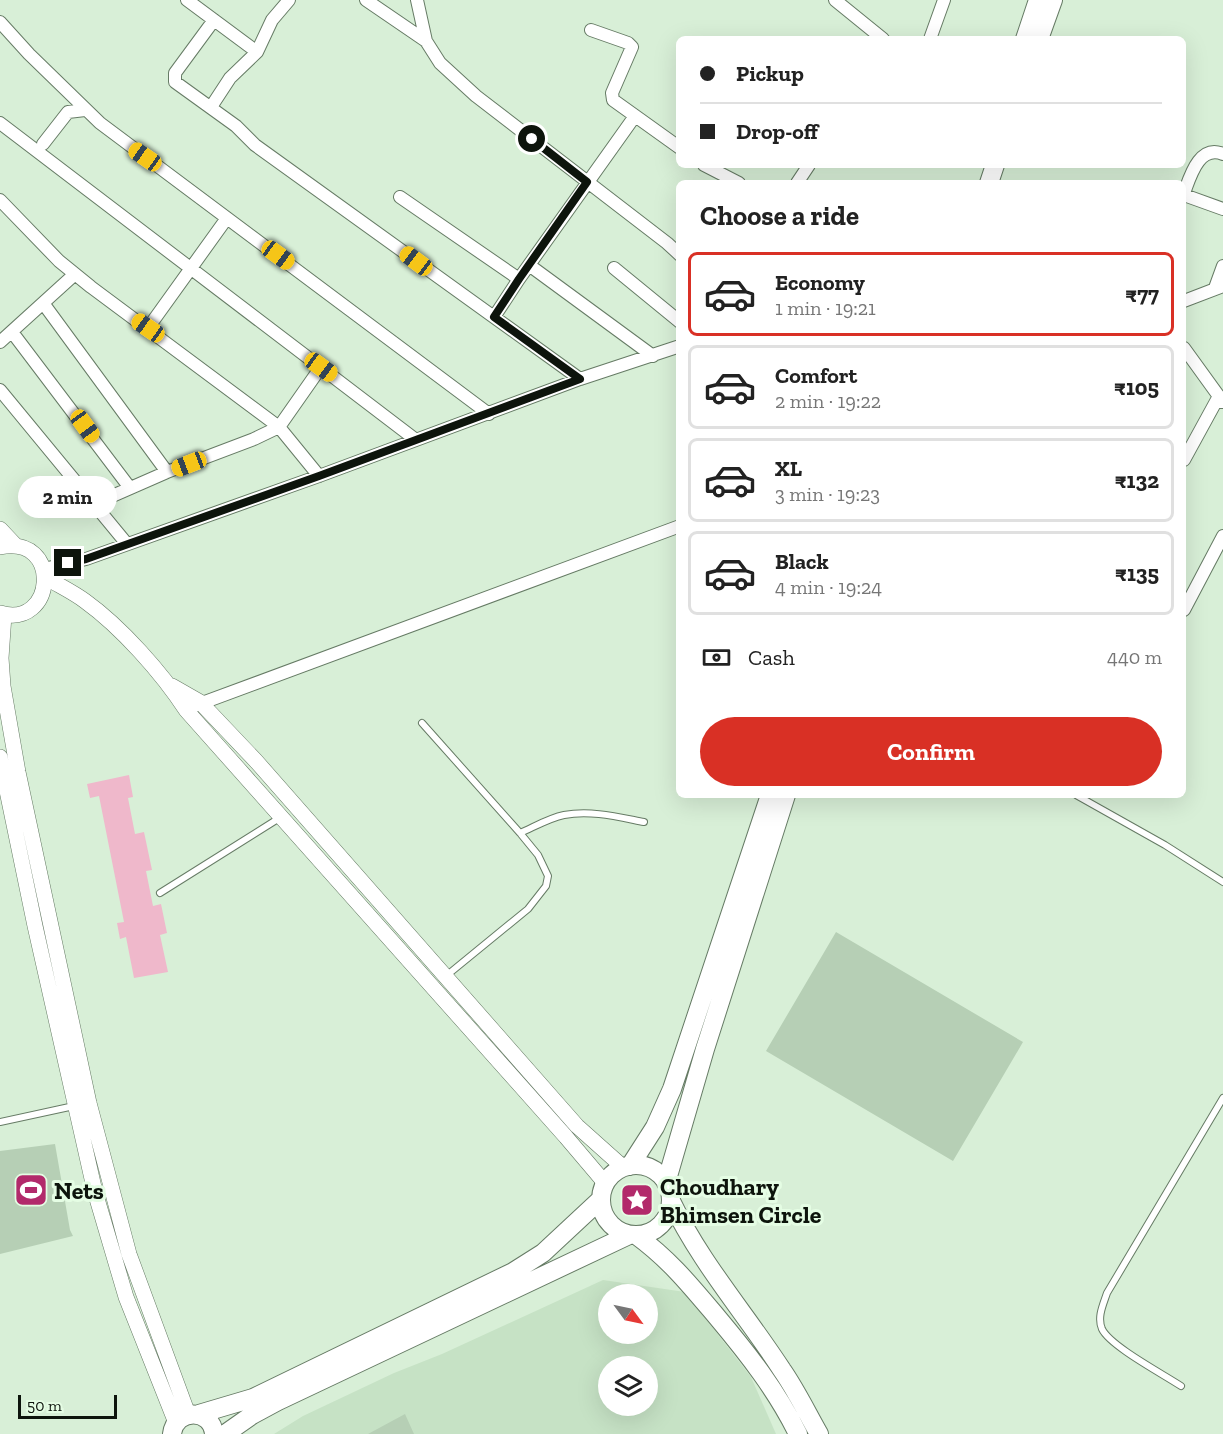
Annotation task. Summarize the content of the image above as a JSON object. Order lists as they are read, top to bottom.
{
  "places": {
    "sports": ["Nets"],
    "place": ["Choudhary Bhimsen Circle"]
  },
  "scale_bar": "50 m",
  "north": "bottom right",
  "page": {
    "banner": ["Pickup", "Drop-off"],
    "heading": "Choose a ride",
    "list": [
      {
        "name": "Economy",
        "note": "1 min · 19:21",
        "value": "₹77"
      },
      {
        "name": "Comfort",
        "note": "2 min · 19:22",
        "value": "₹105"
      },
      {
        "name": "XL",
        "note": "3 min · 19:23",
        "value": "₹132"
      },
      {
        "name": "Black",
        "note": "4 min · 19:24",
        "value": "₹135"
      }
    ],
    "bubble": "2 min",
    "pay": ["Cash", "440 m"],
    "buttons": "Confirm",
    "scale": "50 m"
  }
}
